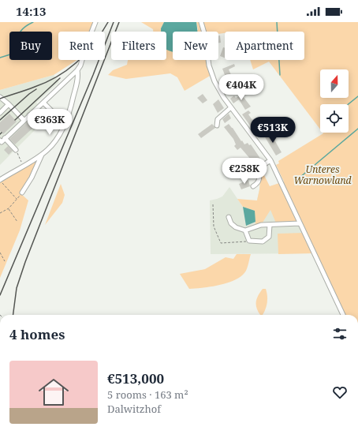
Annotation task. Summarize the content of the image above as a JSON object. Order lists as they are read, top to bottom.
{
  "parks": ["Unteres Warnowland"],
  "north": "top",
  "page": {
    "status": "14:13",
    "chip": [
      "Buy",
      "Rent",
      "Filters",
      "New",
      "Apartment"
    ],
    "price": [
      "€404K",
      "€363K",
      "€513K",
      "€258K"
    ],
    "heading": "4 homes",
    "list": [
      {
        "name": "€513,000",
        "note": "5 rooms · 163 m² · Dalwitzhof"
      }
    ]
  }
}
